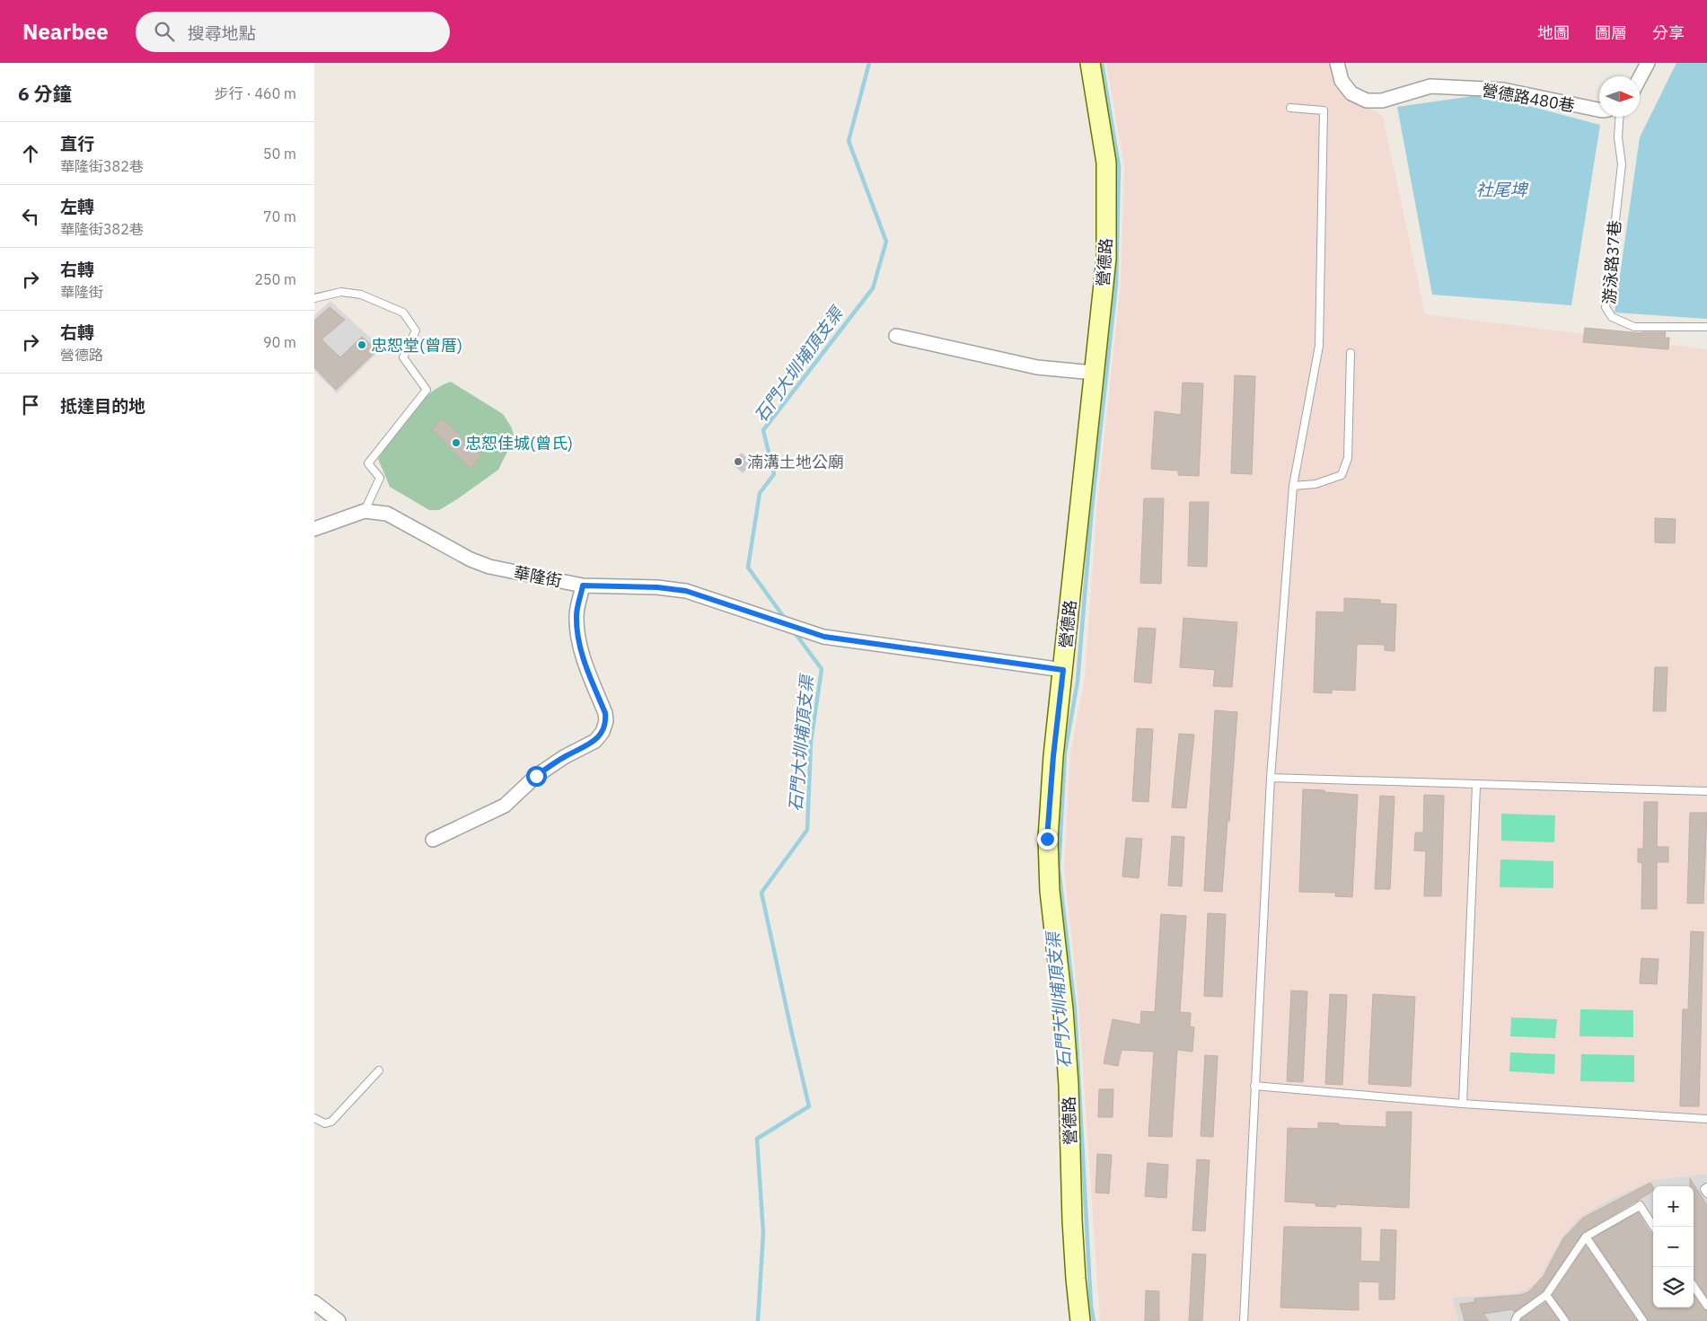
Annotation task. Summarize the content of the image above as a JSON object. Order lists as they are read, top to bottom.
{
  "streets": {
    "street": ["營德路480巷", "營德路", "華隆街"],
    "lane": ["游泳路37巷"]
  },
  "crossings": [
    ["營德路", "華隆街"]
  ],
  "water": ["社尾埤", "石門大圳埔頂支渠"],
  "places": ["忠恕堂(曾厝)", "忠恕佳城(曾氏)", "湳溝土地公廟"],
  "north": "right",
  "page": {
    "header": "Nearbee",
    "search": "搜尋地點",
    "nav": ["地圖", "圖層", "分享"],
    "heading": ["6 分鐘", "步行 · 460 m"],
    "list": [
      ["直行", "華隆街382巷", "50 m"],
      ["左轉", "華隆街382巷", "70 m"],
      ["右轉", "華隆街", "250 m"],
      ["右轉", "營德路", "90 m"],
      "抵達目的地"
    ],
    "map_buttons": ["+", "−"]
  }
}
